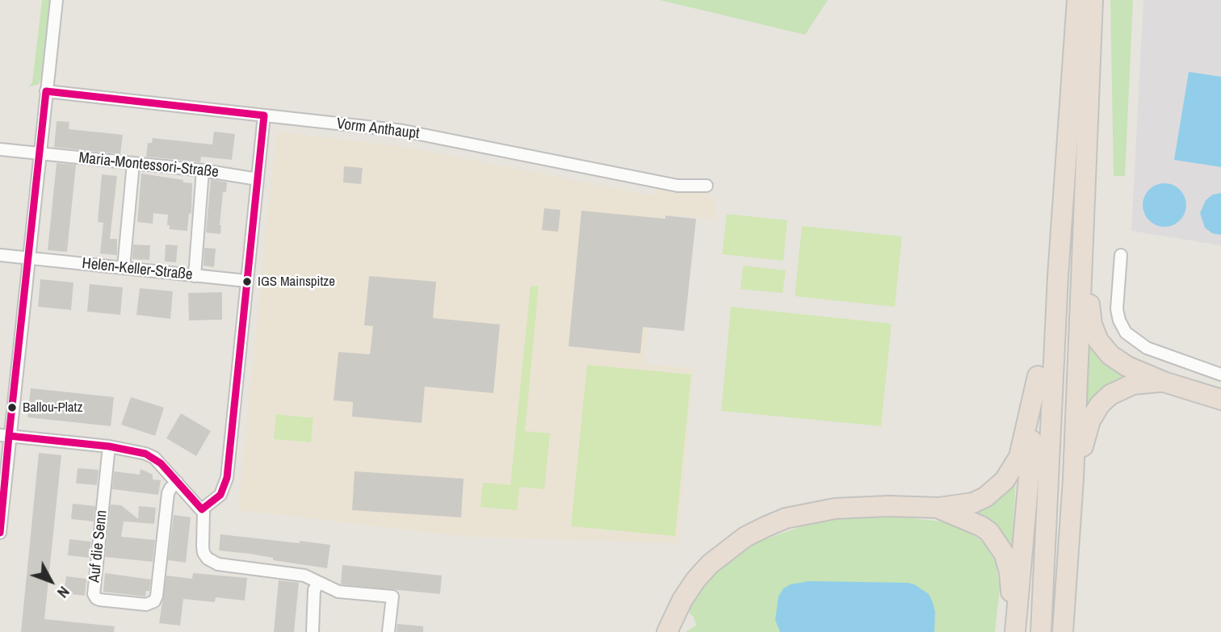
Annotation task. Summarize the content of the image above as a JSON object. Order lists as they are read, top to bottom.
{
  "streets": {
    "street": [
      "Vorm Anthaupt",
      "Maria-Montessori-Straße",
      "Helen-Keller-Straße",
      "Auf die Senn"
    ]
  },
  "places": ["IGS Mainspitze", "Ballou-Platz"],
  "north": "bottom right"
}
